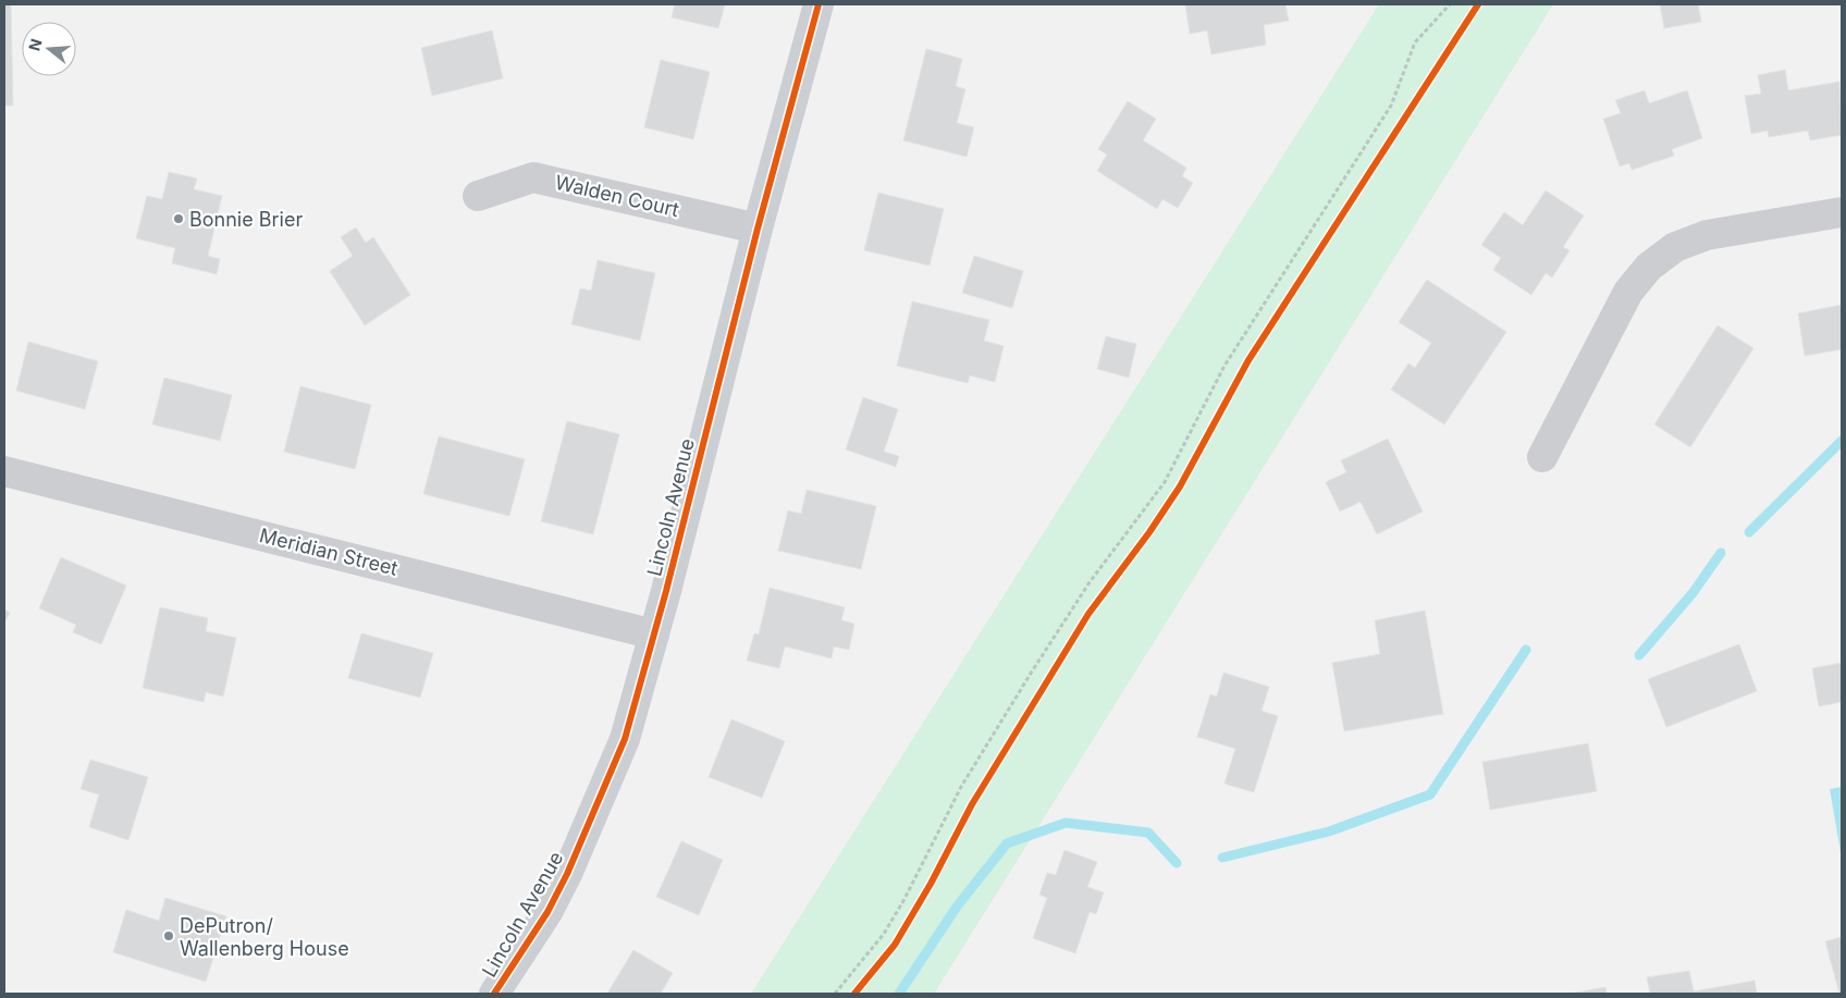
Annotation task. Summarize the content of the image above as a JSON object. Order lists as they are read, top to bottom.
{
  "streets": {
    "street": ["Walden Court", "Lincoln Avenue", "Meridian Street"]
  },
  "crossings": [
    ["Walden Court", "Lincoln Avenue"],
    ["Lincoln Avenue", "Meridian Street"]
  ],
  "places": ["Bonnie Brier", "DePutron/ Wallenberg House"],
  "north": "left"
}
